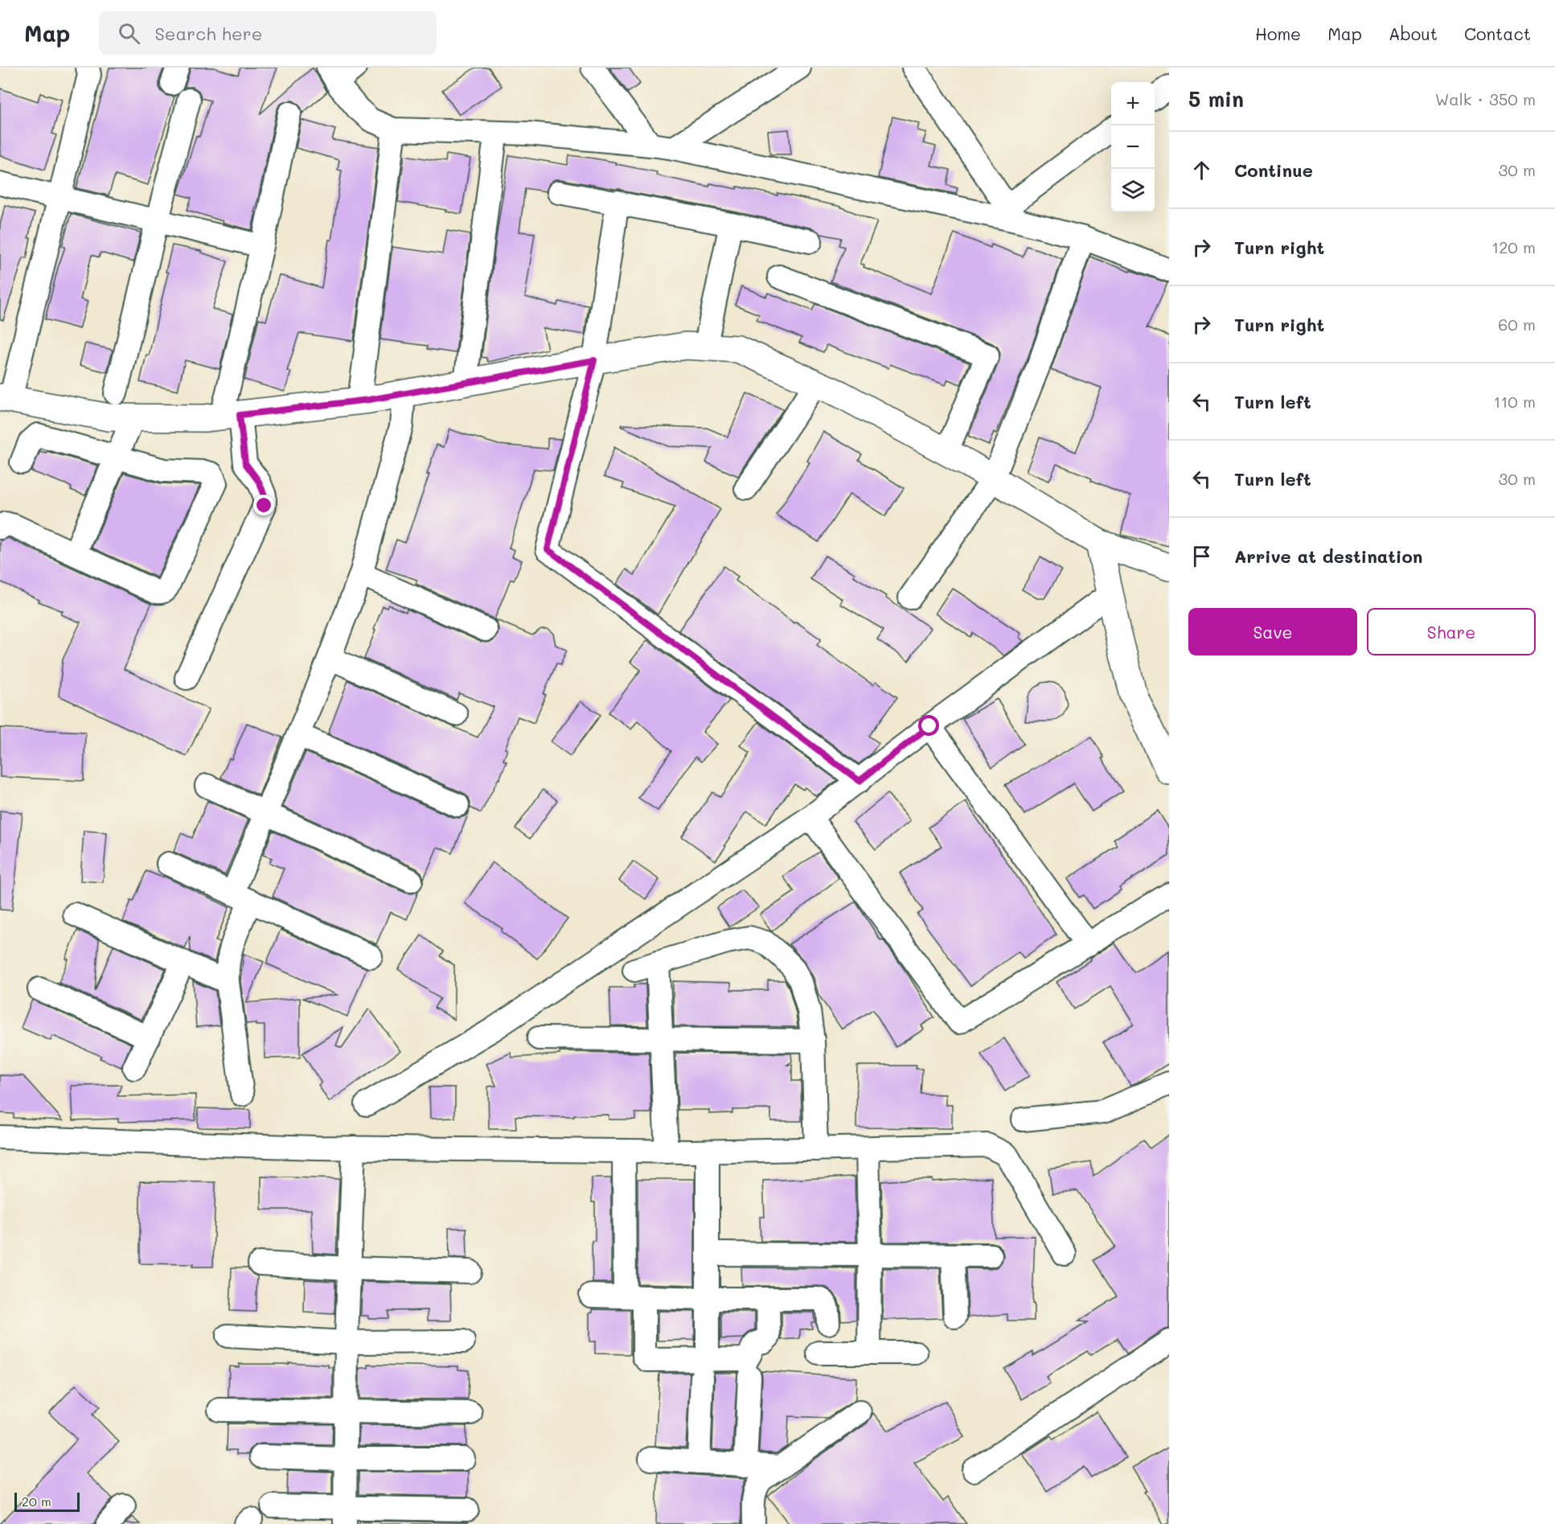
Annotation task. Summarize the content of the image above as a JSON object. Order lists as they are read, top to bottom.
{
  "scale_bar": "20 m",
  "page": {
    "header": "Map",
    "search": "Search here",
    "nav": [
      "Home",
      "Map",
      "About",
      "Contact"
    ],
    "heading": ["5 min", "Walk · 350 m"],
    "map_buttons": ["+", "−"],
    "list": [
      ["Continue", "30 m"],
      ["Turn right", "120 m"],
      ["Turn right", "60 m"],
      ["Turn left", "110 m"],
      ["Turn left", "30 m"],
      "Arrive at destination"
    ],
    "buttons": ["Save", "Share"],
    "scale": "20 m"
  }
}
